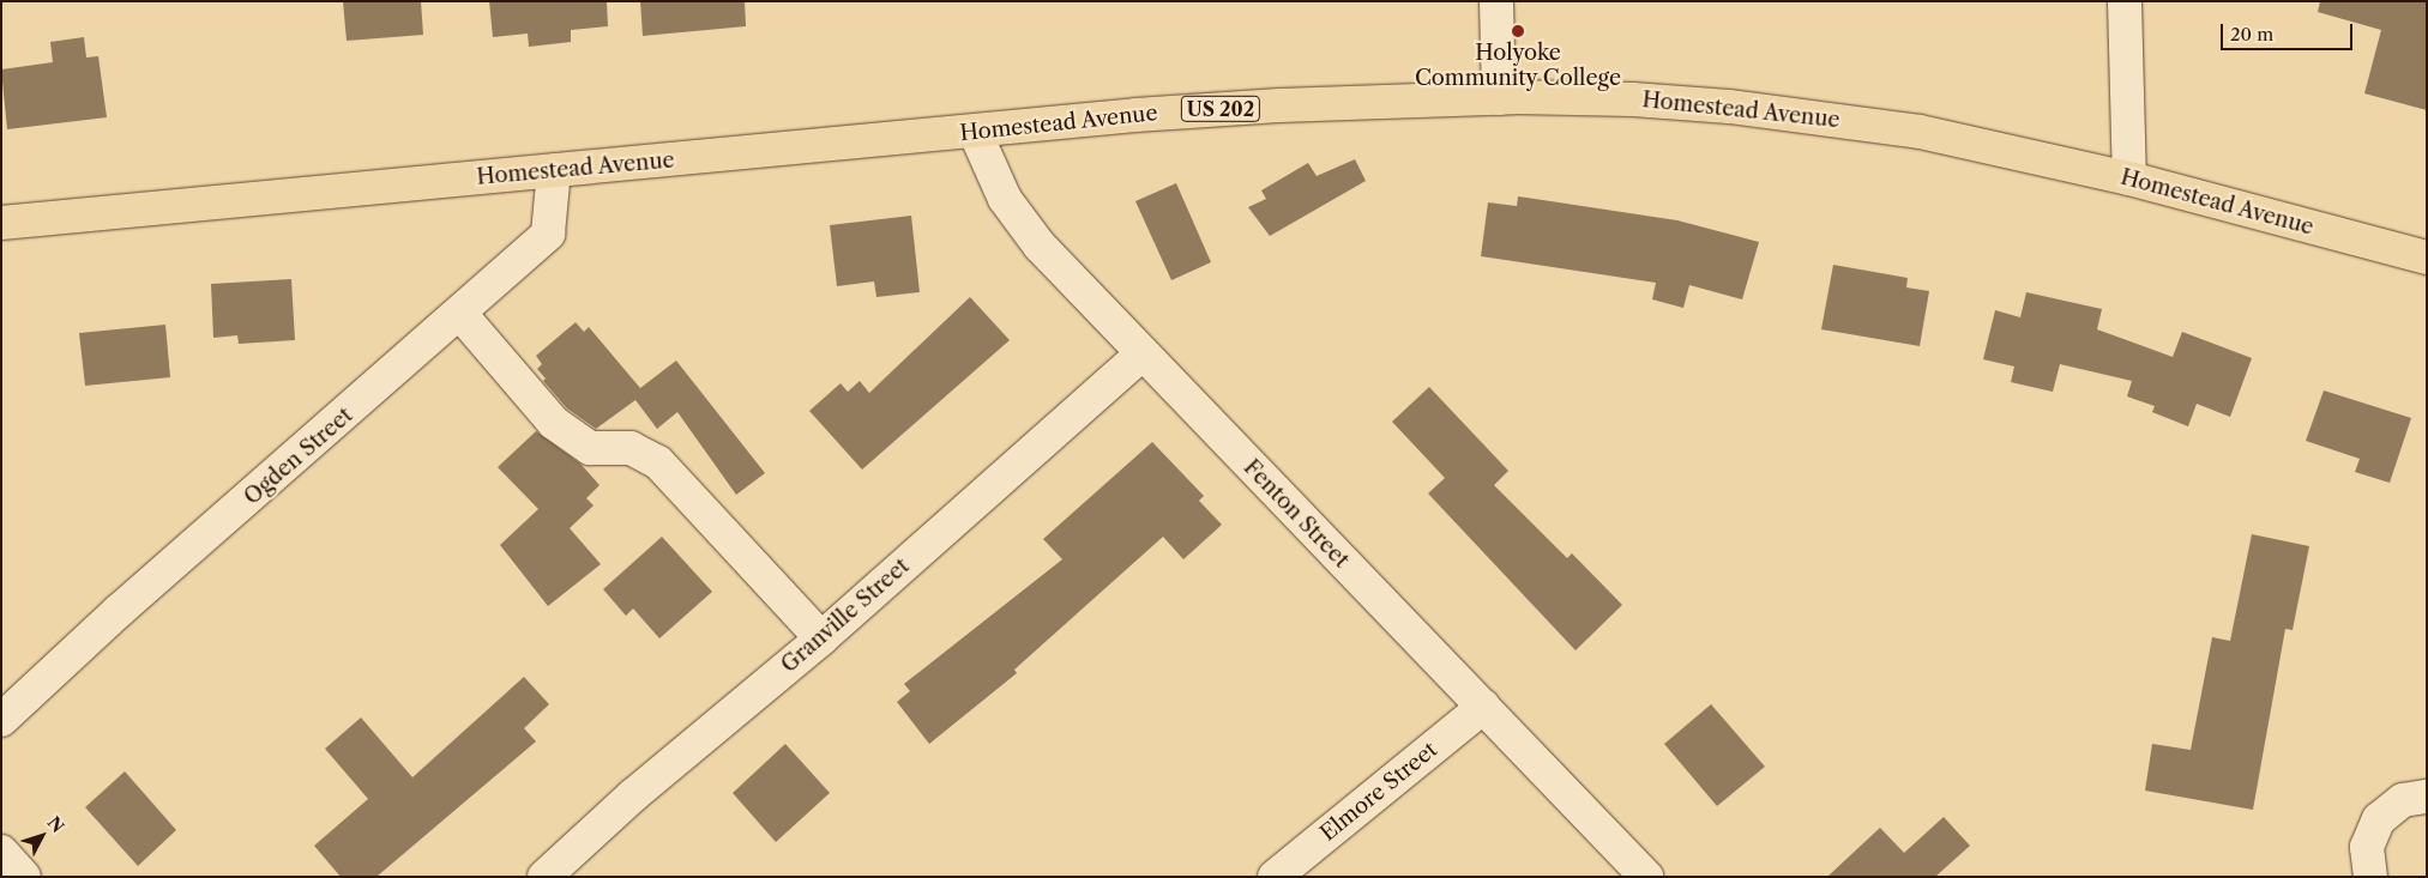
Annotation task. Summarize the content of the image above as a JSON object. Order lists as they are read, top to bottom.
{
  "streets": {
    "main road": ["US 202", "Homestead Avenue"],
    "street": [
      "Ogden Street",
      "Fenton Street",
      "Granville Street",
      "Elmore Street"
    ]
  },
  "crossings": [
    ["Homestead Avenue", "Ogden Street"],
    ["Homestead Avenue", "Fenton Street"],
    ["Fenton Street", "Granville Street"],
    ["Fenton Street", "Elmore Street"]
  ],
  "places": ["Holyoke Community College"],
  "scale_bar": "20 m",
  "north": "top right"
}
